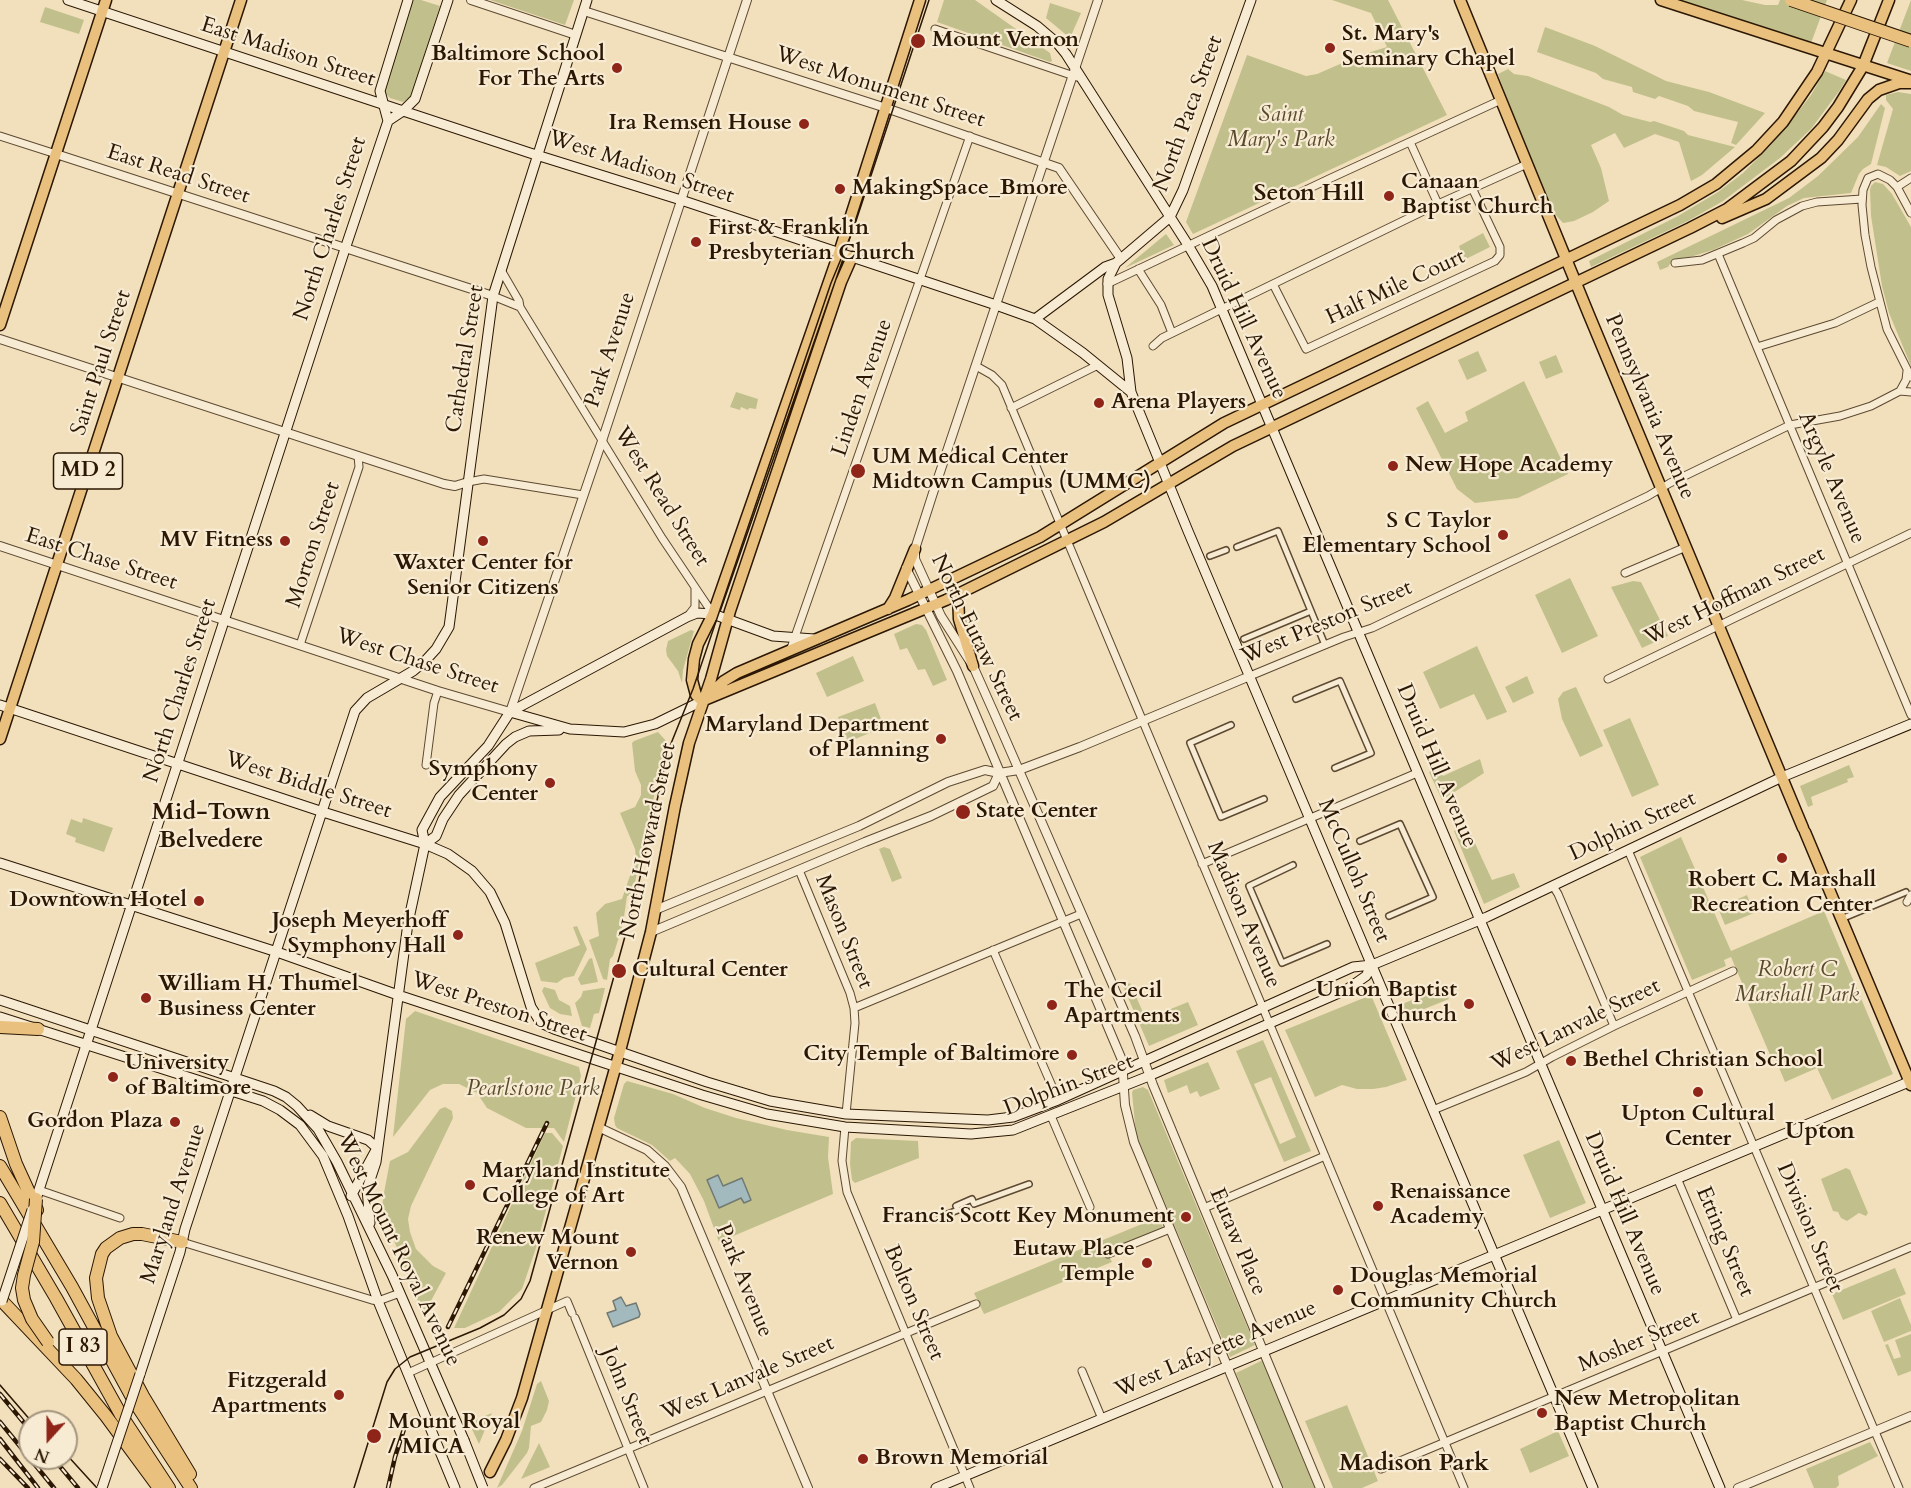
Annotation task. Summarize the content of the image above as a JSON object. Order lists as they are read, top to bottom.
{
  "streets": {
    "highway": ["I 83"],
    "main road": [
      "East Madison Street",
      "North Paca Street",
      "West Madison Street",
      "North Charles Street",
      "Druid Hill Avenue",
      "Cathedral Street",
      "Saint Paul Street",
      "Pennsylvania Avenue",
      "MD 2",
      "West Read Street",
      "West Preston Street",
      "West Chase Street",
      "West Biddle Street",
      "Dolphin Street",
      "North Howard Street",
      "McCulloh Street",
      "Maryland Avenue",
      "West Mount Royal Avenue",
      "West Lafayette Avenue"
    ],
    "street": [
      "West Monument Street",
      "East Read Street",
      "Half Mile Court",
      "Park Avenue",
      "Linden Avenue",
      "Argyle Avenue",
      "Morton Street",
      "East Chase Street",
      "West Hoffman Street",
      "North Eutaw Street",
      "Madison Avenue",
      "Mason Street",
      "West Lanvale Street",
      "Division Street",
      "Eutaw Place",
      "Etting Street",
      "Bolton Street",
      "Mosher Street",
      "John Street"
    ]
  },
  "crossings": [
    ["East Madison Street", "West Madison Street"],
    ["East Madison Street", "Saint Paul Street"],
    ["West Monument Street", "North Paca Street"],
    ["West Monument Street", "Park Avenue"],
    ["West Monument Street", "Cathedral Street"],
    ["West Monument Street", "Linden Avenue"],
    ["West Monument Street", "North Eutaw Street"],
    ["North Paca Street", "West Madison Street"],
    ["North Paca Street", "Druid Hill Avenue"],
    ["West Madison Street", "Park Avenue"],
    ["West Madison Street", "Cathedral Street"],
    ["West Madison Street", "Linden Avenue"],
    ["West Madison Street", "North Eutaw Street"],
    ["West Madison Street", "North Howard Street"],
    ["West Madison Street", "McCulloh Street"],
    ["East Read Street", "North Charles Street"],
    ["East Read Street", "Saint Paul Street"],
    ["North Charles Street", "East Chase Street"],
    ["North Charles Street", "West Preston Street"],
    ["North Charles Street", "West Chase Street"],
    ["North Charles Street", "West Biddle Street"],
    ["North Charles Street", "West Mount Royal Avenue"],
    ["Druid Hill Avenue", "West Preston Street"],
    ["Druid Hill Avenue", "North Eutaw Street"],
    ["Druid Hill Avenue", "Dolphin Street"],
    ["Druid Hill Avenue", "West Lanvale Street"],
    ["Druid Hill Avenue", "Mosher Street"],
    ["Druid Hill Avenue", "West Lafayette Avenue"],
    ["Park Avenue", "West Read Street"],
    ["Park Avenue", "West Chase Street"],
    ["Park Avenue", "North Howard Street"],
    ["Park Avenue", "West Lanvale Street"],
    ["Cathedral Street", "West Read Street"],
    ["Cathedral Street", "Maryland Avenue"],
    ["Saint Paul Street", "East Chase Street"],
    ["Saint Paul Street", "West Biddle Street"],
    ["Linden Avenue", "West Read Street"],
    ["Pennsylvania Avenue", "West Hoffman Street"],
    ["Pennsylvania Avenue", "West Preston Street"],
    ["Pennsylvania Avenue", "Dolphin Street"],
    ["Pennsylvania Avenue", "West Lafayette Avenue"],
    ["Argyle Avenue", "West Hoffman Street"],
    ["Argyle Avenue", "West Preston Street"],
    ["West Read Street", "West Chase Street"],
    ["West Read Street", "North Howard Street"],
    ["Morton Street", "West Chase Street"],
    ["East Chase Street", "West Chase Street"],
    ["West Preston Street", "North Eutaw Street"],
    ["West Preston Street", "Dolphin Street"],
    ["West Preston Street", "North Howard Street"],
    ["West Preston Street", "McCulloh Street"],
    ["West Preston Street", "Madison Avenue"],
    ["West Preston Street", "Maryland Avenue"],
    ["North Eutaw Street", "Dolphin Street"],
    ["North Eutaw Street", "Madison Avenue"],
    ["North Eutaw Street", "Eutaw Place"],
    ["West Chase Street", "Maryland Avenue"],
    ["West Biddle Street", "Maryland Avenue"],
    ["Dolphin Street", "North Howard Street"],
    ["Dolphin Street", "McCulloh Street"],
    ["Dolphin Street", "Madison Avenue"],
    ["Dolphin Street", "Mason Street"],
    ["Dolphin Street", "Division Street"],
    ["Dolphin Street", "Eutaw Place"],
    ["Dolphin Street", "Bolton Street"],
    ["North Howard Street", "John Street"],
    ["McCulloh Street", "West Lanvale Street"],
    ["McCulloh Street", "Mosher Street"],
    ["McCulloh Street", "West Lafayette Avenue"],
    ["Madison Avenue", "Mosher Street"],
    ["Madison Avenue", "West Lafayette Avenue"],
    ["West Lanvale Street", "Division Street"],
    ["West Lanvale Street", "Bolton Street"],
    ["West Lanvale Street", "John Street"],
    ["Maryland Avenue", "West Mount Royal Avenue"],
    ["Division Street", "Mosher Street"],
    ["Division Street", "West Lafayette Avenue"],
    ["Eutaw Place", "West Lafayette Avenue"],
    ["Etting Street", "Mosher Street"],
    ["Etting Street", "West Lafayette Avenue"],
    ["Bolton Street", "West Lafayette Avenue"]
  ],
  "districts": [
    "Seton Hill",
    "Mid-Town Belvedere",
    "Upton",
    "Madison Park"
  ],
  "parks": ["Saint Mary's Park", "Robert C Marshall Park", "Pearlstone Park"],
  "places": [
    "Mount Vernon",
    "St. Mary's Seminary Chapel",
    "Baltimore School For The Arts",
    "Ira Remsen House",
    "MakingSpace_Bmore",
    "Canaan Baptist Church",
    "First & Franklin Presbyterian Church",
    "Arena Players",
    "New Hope Academy",
    "UM Medical Center Midtown Campus (UMMC)",
    "S C Taylor Elementary School",
    "MV Fitness",
    "Waxter Center for Senior Citizens",
    "Maryland Department of Planning",
    "Symphony Center",
    "State Center",
    "Robert C. Marshall Recreation Center",
    "Downtown Hotel",
    "Joseph Meyerhoff Symphony Hall",
    "Cultural Center",
    "William H. Thumel Business Center",
    "Union Baptist Church",
    "The Cecil Apartments",
    "City Temple of Baltimore",
    "Bethel Christian School",
    "University of Baltimore",
    "Upton Cultural Center",
    "Gordon Plaza",
    "Maryland Institute College of Art",
    "Renaissance Academy",
    "Francis Scott Key Monument",
    "Renew Mount Vernon",
    "Eutaw Place Temple",
    "Douglas Memorial Community Church",
    "Fitzgerald Apartments",
    "New Metropolitan Baptist Church",
    "Mount Royal / MICA",
    "Brown Memorial"
  ],
  "north": "bottom"
}
